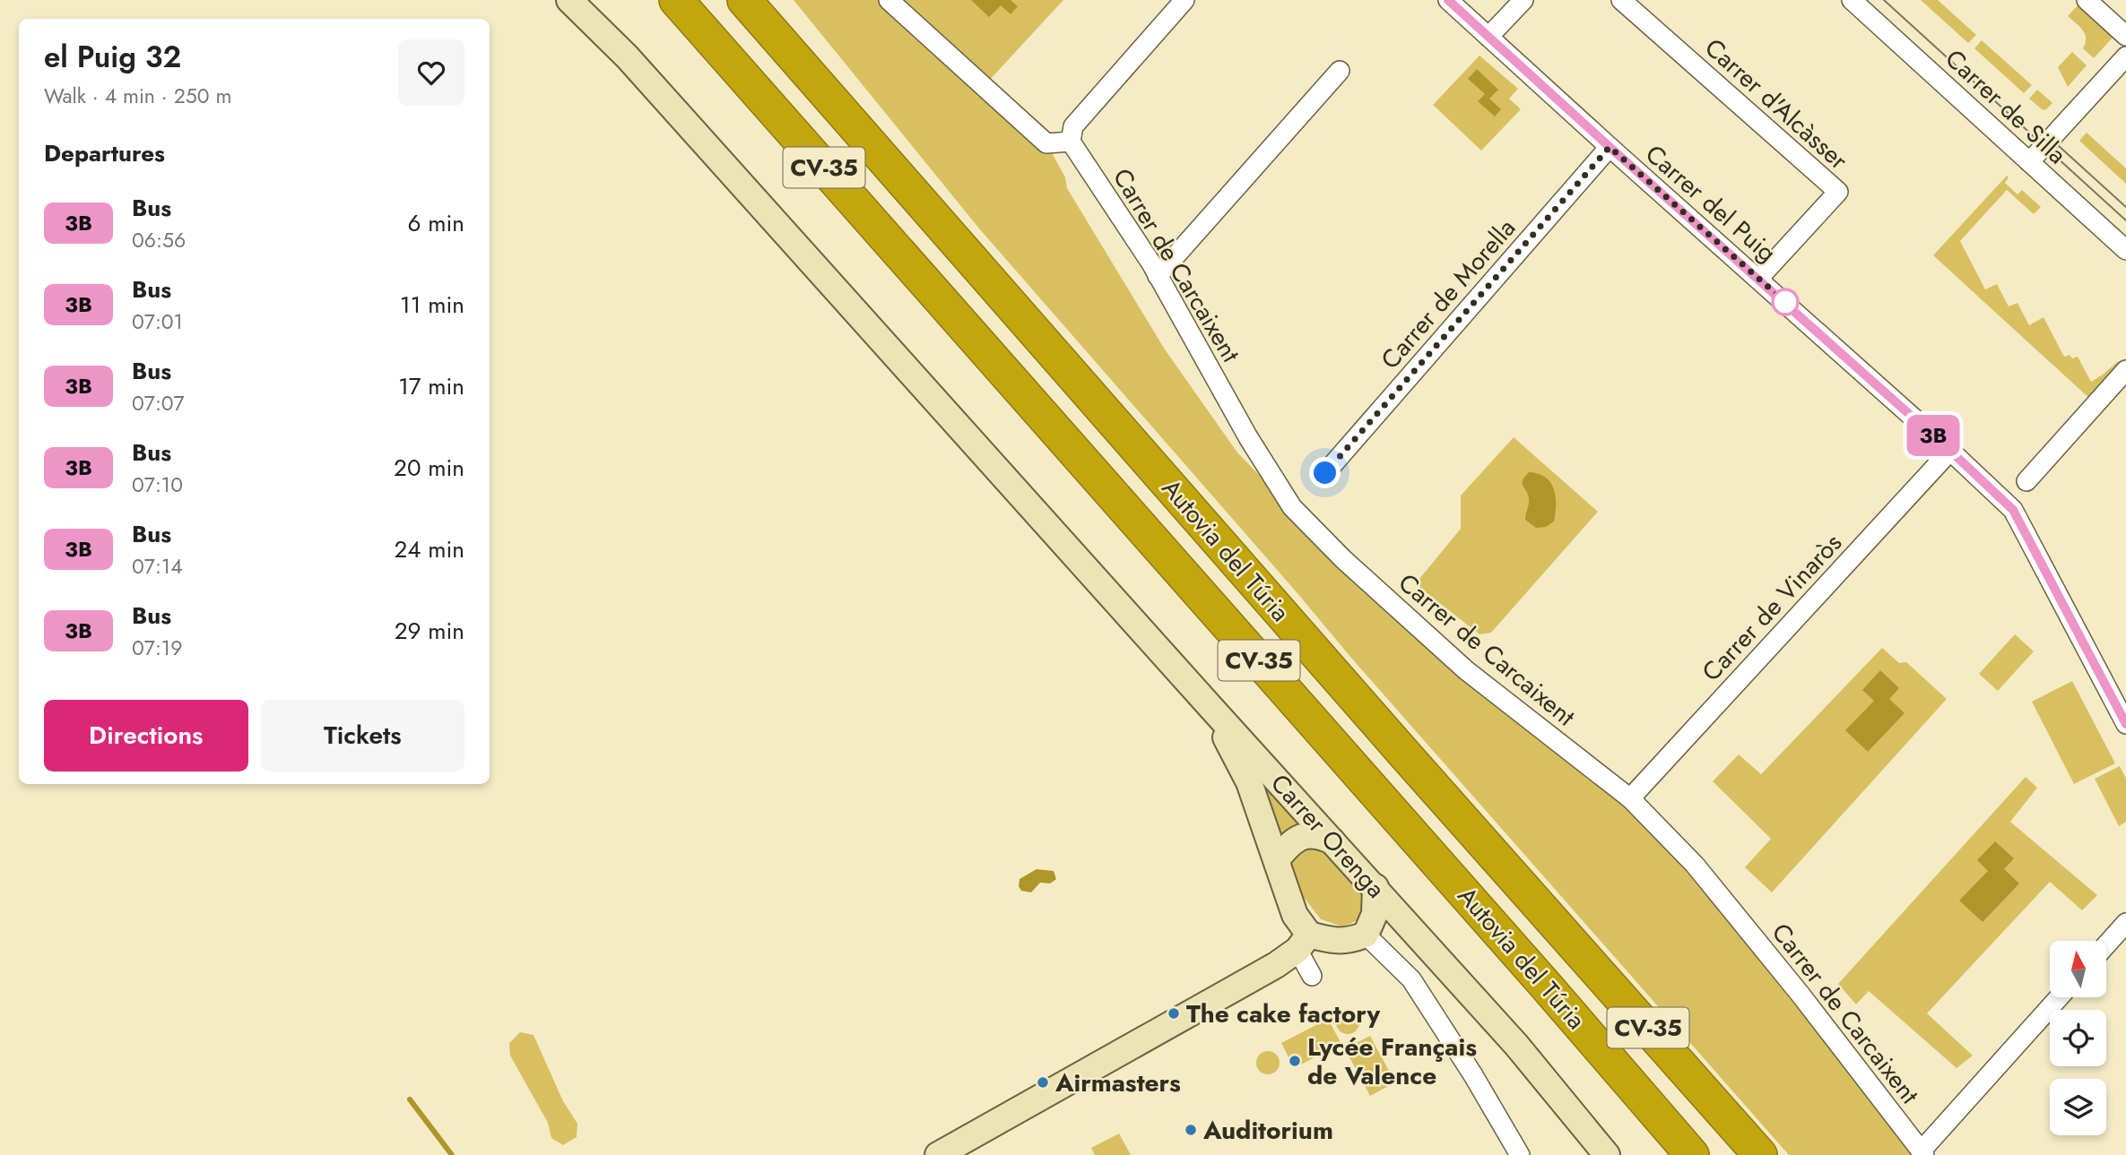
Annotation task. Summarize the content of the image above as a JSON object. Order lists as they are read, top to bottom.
{
  "streets": {
    "highway": ["CV-35", "Autovia del Túria"],
    "street": [
      "Carrer d'Alcàsser",
      "Carrer de Silla",
      "Carrer del Puig",
      "Carrer de Carcaixent",
      "Carrer de Morella",
      "Carrer de Vinaròs",
      "Carrer Orenga"
    ]
  },
  "crossings": [
    ["Carrer d'Alcàsser", "Carrer del Puig"],
    ["Carrer del Puig", "Carrer de Morella"],
    ["Carrer del Puig", "Carrer de Vinaròs"],
    ["Carrer de Carcaixent", "Carrer de Vinaròs"]
  ],
  "places": [
    "The cake factory",
    "Lycée Français de Valence",
    "Airmasters",
    "Auditorium"
  ],
  "lines": ["bus line 3B"],
  "north": "top",
  "page": {
    "on_map": "3B",
    "heading": [
      ["el Puig 32", "Walk · 4 min · 250 m"],
      "Departures"
    ],
    "list": [
      {
        "mark": "3B",
        "name": "Bus",
        "note": "06:56",
        "value": "6 min"
      },
      {
        "mark": "3B",
        "name": "Bus",
        "note": "07:01",
        "value": "11 min"
      },
      {
        "mark": "3B",
        "name": "Bus",
        "note": "07:07",
        "value": "17 min"
      },
      {
        "mark": "3B",
        "name": "Bus",
        "note": "07:10",
        "value": "20 min"
      },
      {
        "mark": "3B",
        "name": "Bus",
        "note": "07:14",
        "value": "24 min"
      },
      {
        "mark": "3B",
        "name": "Bus",
        "note": "07:19",
        "value": "29 min"
      }
    ],
    "buttons": ["Directions", "Tickets"]
  }
}
